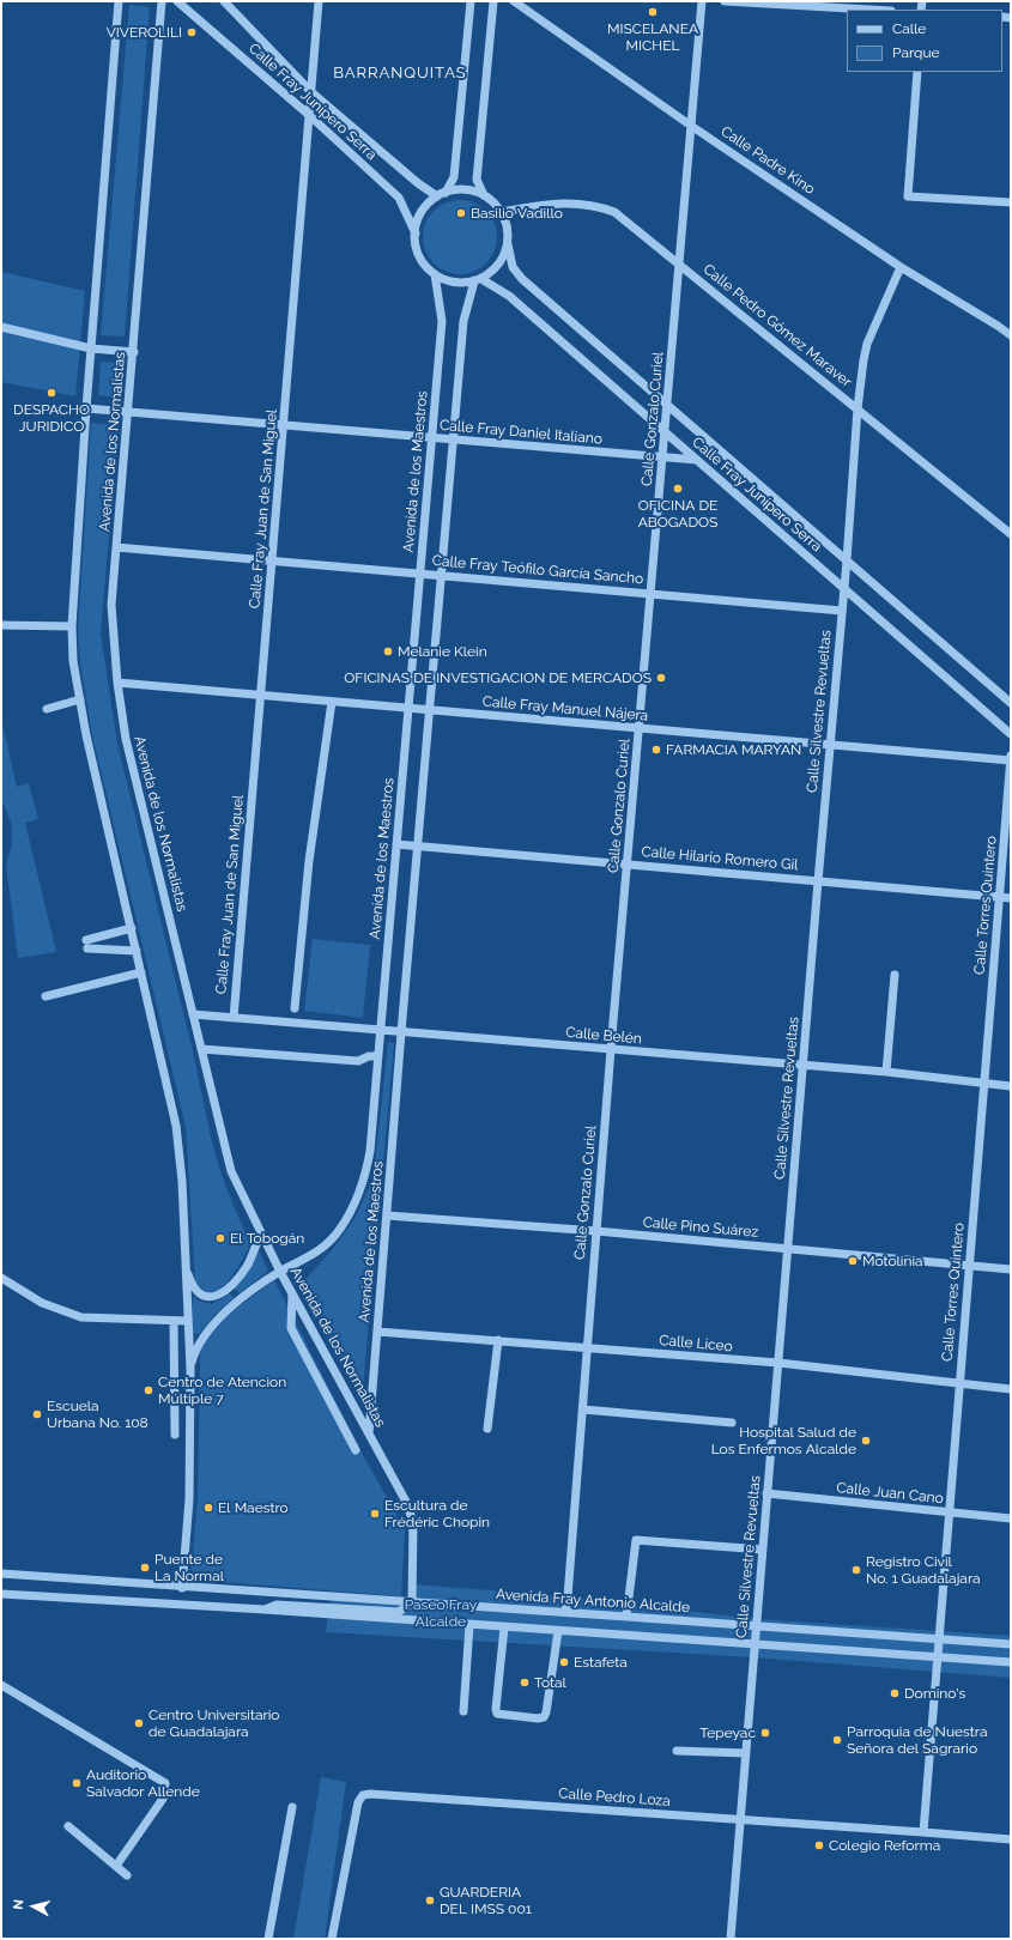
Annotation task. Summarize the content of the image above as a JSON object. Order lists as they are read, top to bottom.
{
  "streets": {
    "street": [
      "Calle Fray Junípero Serra",
      "Calle Padre Kino",
      "Calle Pedro Gómez Maraver",
      "Calle Gonzalo Curiel",
      "Calle Fray Daniel Italiano",
      "Avenida de los Normalistas",
      "Avenida de los Maestros",
      "Calle Fray Juan de San Miguel",
      "Calle Fray Teófilo García Sancho",
      "Calle Fray Manuel Nájera",
      "Calle Silvestre Revueltas",
      "Calle Hilario Romero Gil",
      "Calle Torres Quintero",
      "Calle Belén",
      "Calle Pino Suárez",
      "Calle Liceo",
      "Calle Juan Cano",
      "Avenida Fray Antonio Alcalde",
      "Calle Pedro Loza"
    ]
  },
  "crossings": [
    ["Calle Fray Junípero Serra", "Calle Pedro Gómez Maraver"],
    ["Calle Fray Junípero Serra", "Calle Gonzalo Curiel"],
    ["Calle Fray Junípero Serra", "Calle Fray Daniel Italiano"],
    ["Calle Fray Junípero Serra", "Avenida de los Maestros"],
    ["Calle Fray Junípero Serra", "Calle Fray Juan de San Miguel"],
    ["Calle Fray Junípero Serra", "Calle Silvestre Revueltas"],
    ["Calle Padre Kino", "Calle Gonzalo Curiel"],
    ["Calle Padre Kino", "Calle Silvestre Revueltas"],
    ["Calle Pedro Gómez Maraver", "Calle Gonzalo Curiel"],
    ["Calle Pedro Gómez Maraver", "Avenida de los Maestros"],
    ["Calle Pedro Gómez Maraver", "Calle Silvestre Revueltas"],
    ["Calle Gonzalo Curiel", "Calle Fray Daniel Italiano"],
    ["Calle Gonzalo Curiel", "Calle Fray Teófilo García Sancho"],
    ["Calle Gonzalo Curiel", "Calle Fray Manuel Nájera"],
    ["Calle Gonzalo Curiel", "Calle Hilario Romero Gil"],
    ["Calle Gonzalo Curiel", "Calle Belén"],
    ["Calle Gonzalo Curiel", "Calle Pino Suárez"],
    ["Calle Gonzalo Curiel", "Calle Liceo"],
    ["Calle Gonzalo Curiel", "Avenida Fray Antonio Alcalde"],
    ["Calle Fray Daniel Italiano", "Avenida de los Normalistas"],
    ["Calle Fray Daniel Italiano", "Avenida de los Maestros"],
    ["Calle Fray Daniel Italiano", "Calle Fray Juan de San Miguel"],
    ["Avenida de los Normalistas", "Avenida de los Maestros"],
    ["Avenida de los Normalistas", "Calle Fray Teófilo García Sancho"],
    ["Avenida de los Normalistas", "Calle Fray Manuel Nájera"],
    ["Avenida de los Normalistas", "Calle Belén"],
    ["Avenida de los Normalistas", "Avenida Fray Antonio Alcalde"],
    ["Avenida de los Maestros", "Calle Fray Teófilo García Sancho"],
    ["Avenida de los Maestros", "Calle Fray Manuel Nájera"],
    ["Avenida de los Maestros", "Calle Hilario Romero Gil"],
    ["Avenida de los Maestros", "Calle Belén"],
    ["Avenida de los Maestros", "Calle Pino Suárez"],
    ["Avenida de los Maestros", "Calle Liceo"],
    ["Calle Fray Juan de San Miguel", "Calle Fray Teófilo García Sancho"],
    ["Calle Fray Juan de San Miguel", "Calle Fray Manuel Nájera"],
    ["Calle Fray Juan de San Miguel", "Calle Belén"],
    ["Calle Fray Teófilo García Sancho", "Calle Silvestre Revueltas"],
    ["Calle Fray Manuel Nájera", "Calle Silvestre Revueltas"],
    ["Calle Fray Manuel Nájera", "Calle Torres Quintero"],
    ["Calle Silvestre Revueltas", "Calle Hilario Romero Gil"],
    ["Calle Silvestre Revueltas", "Calle Belén"],
    ["Calle Silvestre Revueltas", "Calle Pino Suárez"],
    ["Calle Silvestre Revueltas", "Calle Liceo"],
    ["Calle Silvestre Revueltas", "Calle Juan Cano"],
    ["Calle Silvestre Revueltas", "Avenida Fray Antonio Alcalde"],
    ["Calle Silvestre Revueltas", "Calle Pedro Loza"],
    ["Calle Hilario Romero Gil", "Calle Torres Quintero"],
    ["Calle Torres Quintero", "Calle Belén"],
    ["Calle Torres Quintero", "Calle Pino Suárez"],
    ["Calle Torres Quintero", "Calle Liceo"],
    ["Calle Torres Quintero", "Calle Juan Cano"],
    ["Calle Torres Quintero", "Avenida Fray Antonio Alcalde"],
    ["Calle Torres Quintero", "Calle Pedro Loza"]
  ],
  "districts": ["BARRANQUITAS"],
  "parks": ["Paseo Fray Alcalde"],
  "places": [
    "MISCELANEA MICHEL",
    "VIVEROLILI",
    "Basilio Vadillo",
    "DESPACHO JURIDICO",
    "OFICINA DE ABOGADOS",
    "Melanie Klein",
    "OFICINAS DE INVESTIGACION DE MERCADOS",
    "FARMACIA MARYAN",
    "El Tobogán",
    "Motolinia",
    "Centro de Atencion Múltiple 7",
    "Escuela Urbana No. 108",
    "Hospital Salud de Los Enfermos Alcalde",
    "El Maestro",
    "Escultura de Frédéric Chopin",
    "Puente de La Normal",
    "Registro Civil No. 1 Guadalajara",
    "Estafeta",
    "Total",
    "Domino's",
    "Centro Universitario de Guadalajara",
    "Tepeyac",
    "Parroquia de Nuestra Señora del Sagrario",
    "Auditorio Salvador Allende",
    "Colegio Reforma",
    "GUARDERIA DEL IMSS 001"
  ],
  "legend": ["Calle", "Parque"],
  "north": "left"
}
